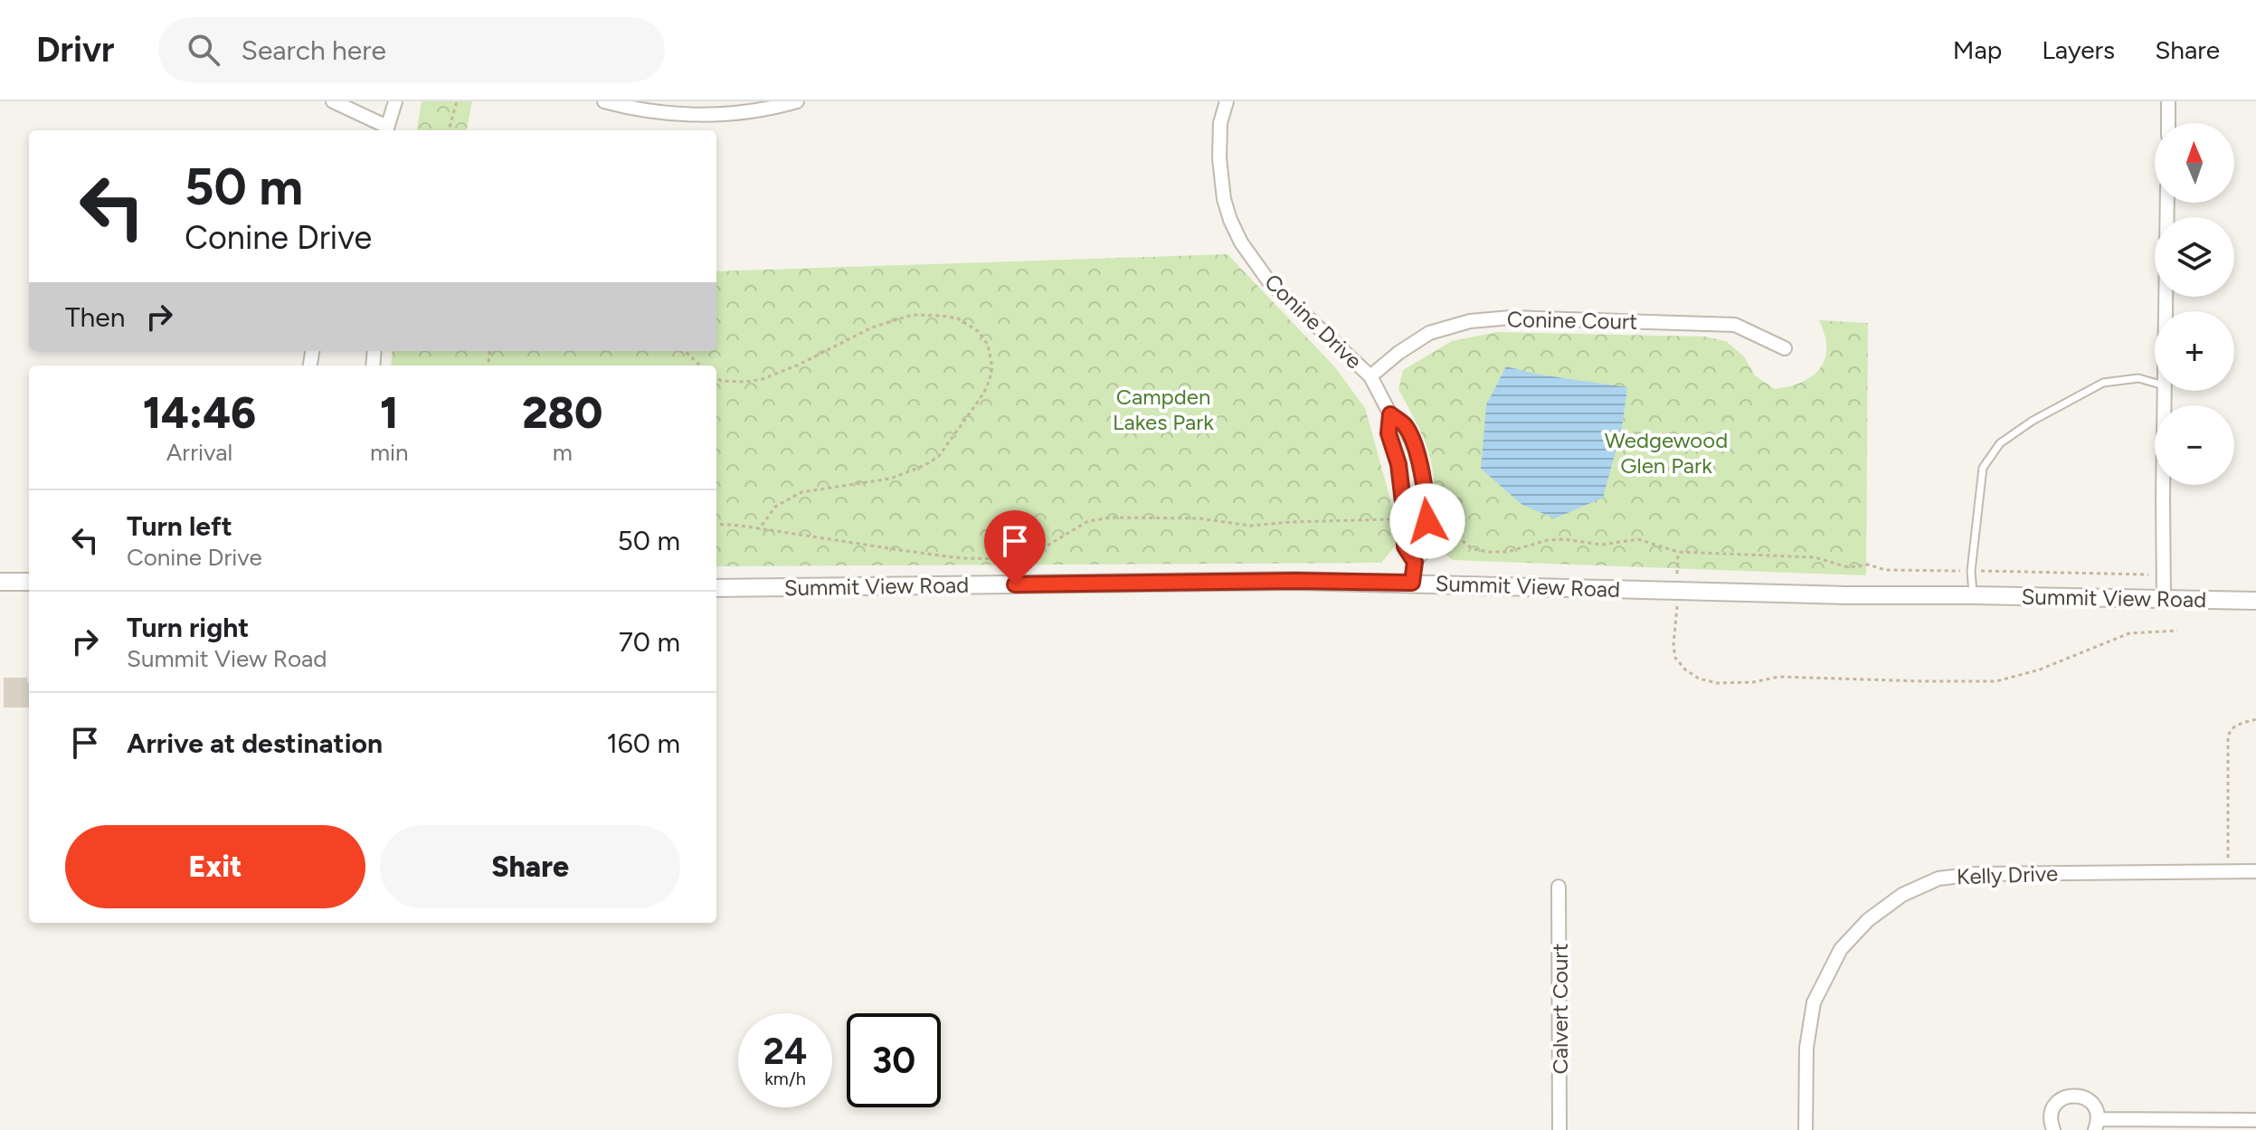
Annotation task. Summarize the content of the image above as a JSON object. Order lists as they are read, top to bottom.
{
  "streets": {
    "street": [
      "Conine Court",
      "Conine Drive",
      "Summit View Road",
      "Kelly Drive",
      "Calvert Court"
    ]
  },
  "crossings": [
    ["Conine Court", "Conine Drive"],
    ["Conine Drive", "Summit View Road"]
  ],
  "parks": ["Campden Lakes Park", "Wedgewood Glen Park"],
  "north": "top",
  "page": {
    "header": "Drivr",
    "search": "Search here",
    "nav": ["Map", "Layers", "Share"],
    "map_buttons": ["+", "−"],
    "turn": ["50 m", "Conine Drive"],
    "then": "Then",
    "eta": [
      "14:46",
      "Arrival",
      "1",
      "min",
      "280",
      "m"
    ],
    "list": [
      {
        "name": "Turn left",
        "note": "Conine Drive",
        "value": "50 m"
      },
      {
        "name": "Turn right",
        "note": "Summit View Road",
        "value": "70 m"
      },
      {
        "name": "Arrive at destination",
        "value": "160 m"
      }
    ],
    "buttons": ["Exit", "Share"],
    "speed": "24 km/h",
    "limit": "30"
  }
}
